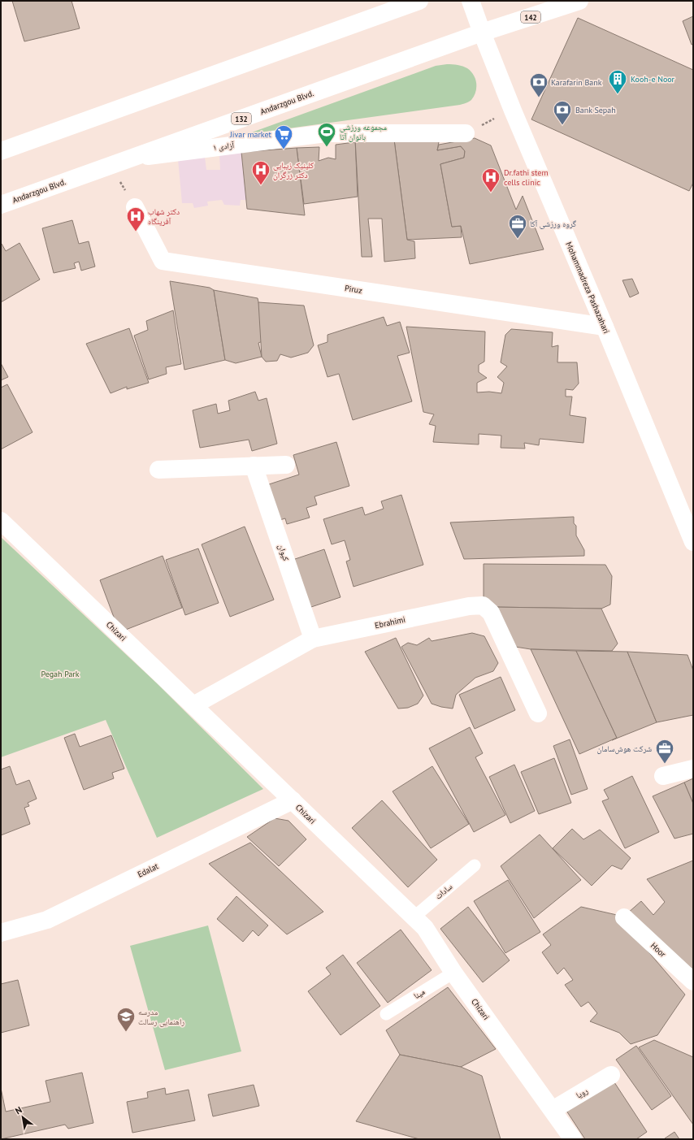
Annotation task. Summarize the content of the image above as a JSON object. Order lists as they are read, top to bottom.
{
  "streets": {
    "street": [
      "142",
      "Andarzgou Blvd.",
      "132",
      "آزادی ۱",
      "Mohammadreza Pashazahari",
      "Piruz",
      "کیوان",
      "Ebrahimi",
      "Chizari",
      "Edalat",
      "Hoor",
      "رویا"
    ],
    "lane": ["سادات", "مینا"]
  },
  "crossings": [
    ["142", "Andarzgou Blvd."],
    ["142", "Mohammadreza Pashazahari"],
    ["Andarzgou Blvd.", "آزادی ۱"],
    ["Andarzgou Blvd.", "Mohammadreza Pashazahari"],
    ["Mohammadreza Pashazahari", "Piruz"],
    ["کیوان", "Ebrahimi"],
    ["Ebrahimi", "Chizari"],
    ["Chizari", "Edalat"],
    ["Chizari", "سادات"],
    ["Chizari", "مینا"],
    ["Chizari", "رویا"]
  ],
  "parks": ["Pegah Park"],
  "places": {
    "building": ["Kooh-e Noor"],
    "bank": ["Karafarin Bank", "Bank Sepah"],
    "sports": ["مجموعه ورزشی بانوان آتا"],
    "supermarket": ["Jivar market"],
    "hospital": ["کلینیک زیبایی دکتر زرگران", "Dr.fathi stem cells clinic", "دکتر شهاب آفرینگاه"],
    "office": ["گروه ورزشی آکا", "شرکت هوش‌سامان"],
    "school or university": ["مدرسه راهنمایی رسالت"]
  },
  "north": "top left"
}
